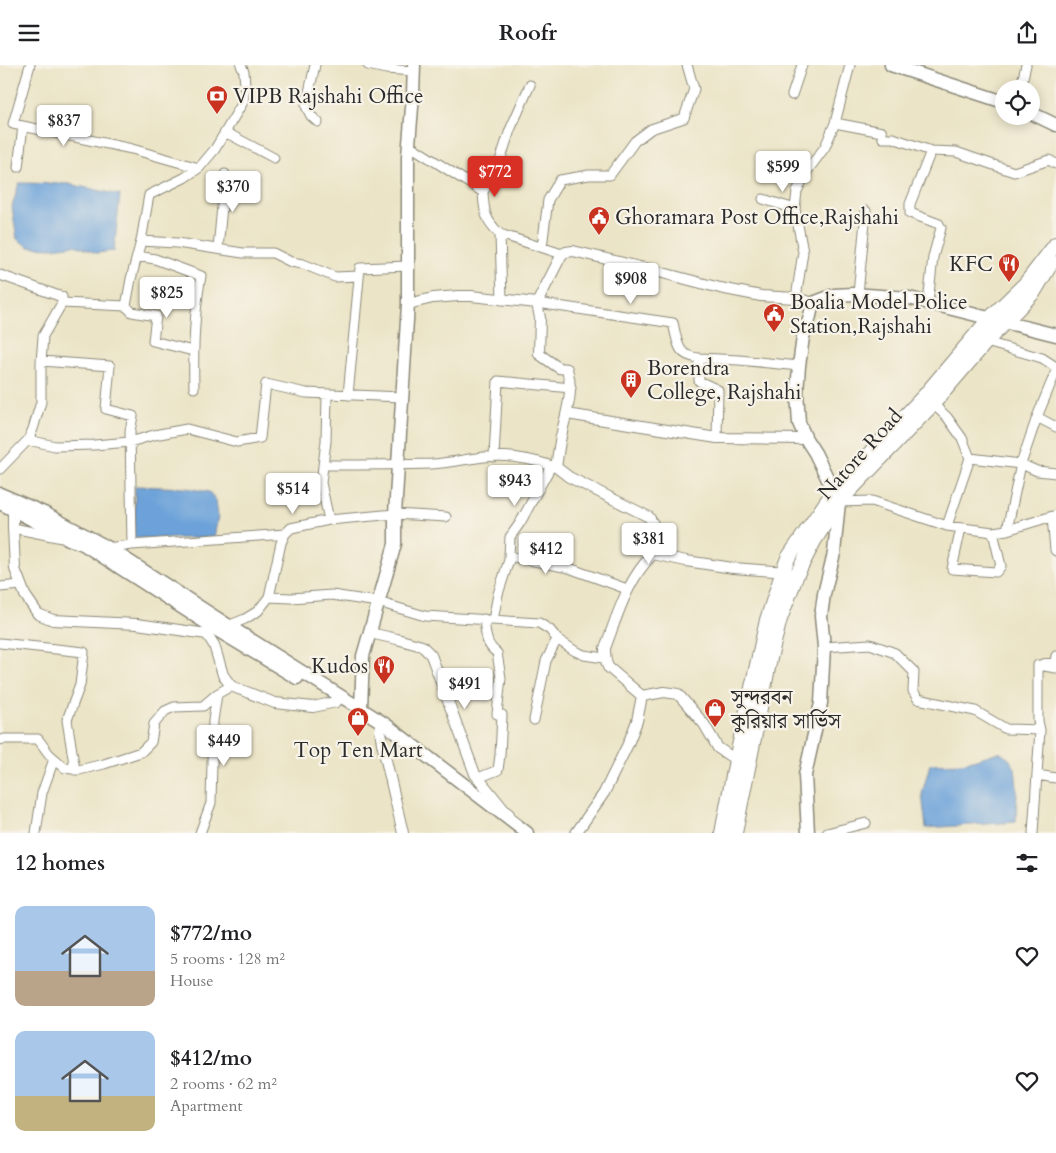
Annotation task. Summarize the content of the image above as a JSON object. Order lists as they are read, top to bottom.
{
  "streets": {
    "highway": ["Natore Road"]
  },
  "places": {
    "bank": ["VIPB Rajshahi Office"],
    "public building": ["Ghoramara Post Office,Rajshahi", "Boalia Model Police Station,Rajshahi"],
    "restaurant": ["KFC", "Kudos"],
    "building": ["Borendra College, Rajshahi"],
    "shop": ["সুন্দরবন কুরিয়ার সার্ভিস", "Top Ten Mart"]
  },
  "page": {
    "header": "Roofr",
    "price": [
      "$837",
      "$599",
      "$772",
      "$370",
      "$908",
      "$825",
      "$943",
      "$514",
      "$381",
      "$412",
      "$491",
      "$449"
    ],
    "heading": "12 homes",
    "list": [
      {
        "name": "$772/mo",
        "note": "5 rooms · 128 m² · House"
      },
      {
        "name": "$412/mo",
        "note": "2 rooms · 62 m² · Apartment"
      }
    ]
  }
}
